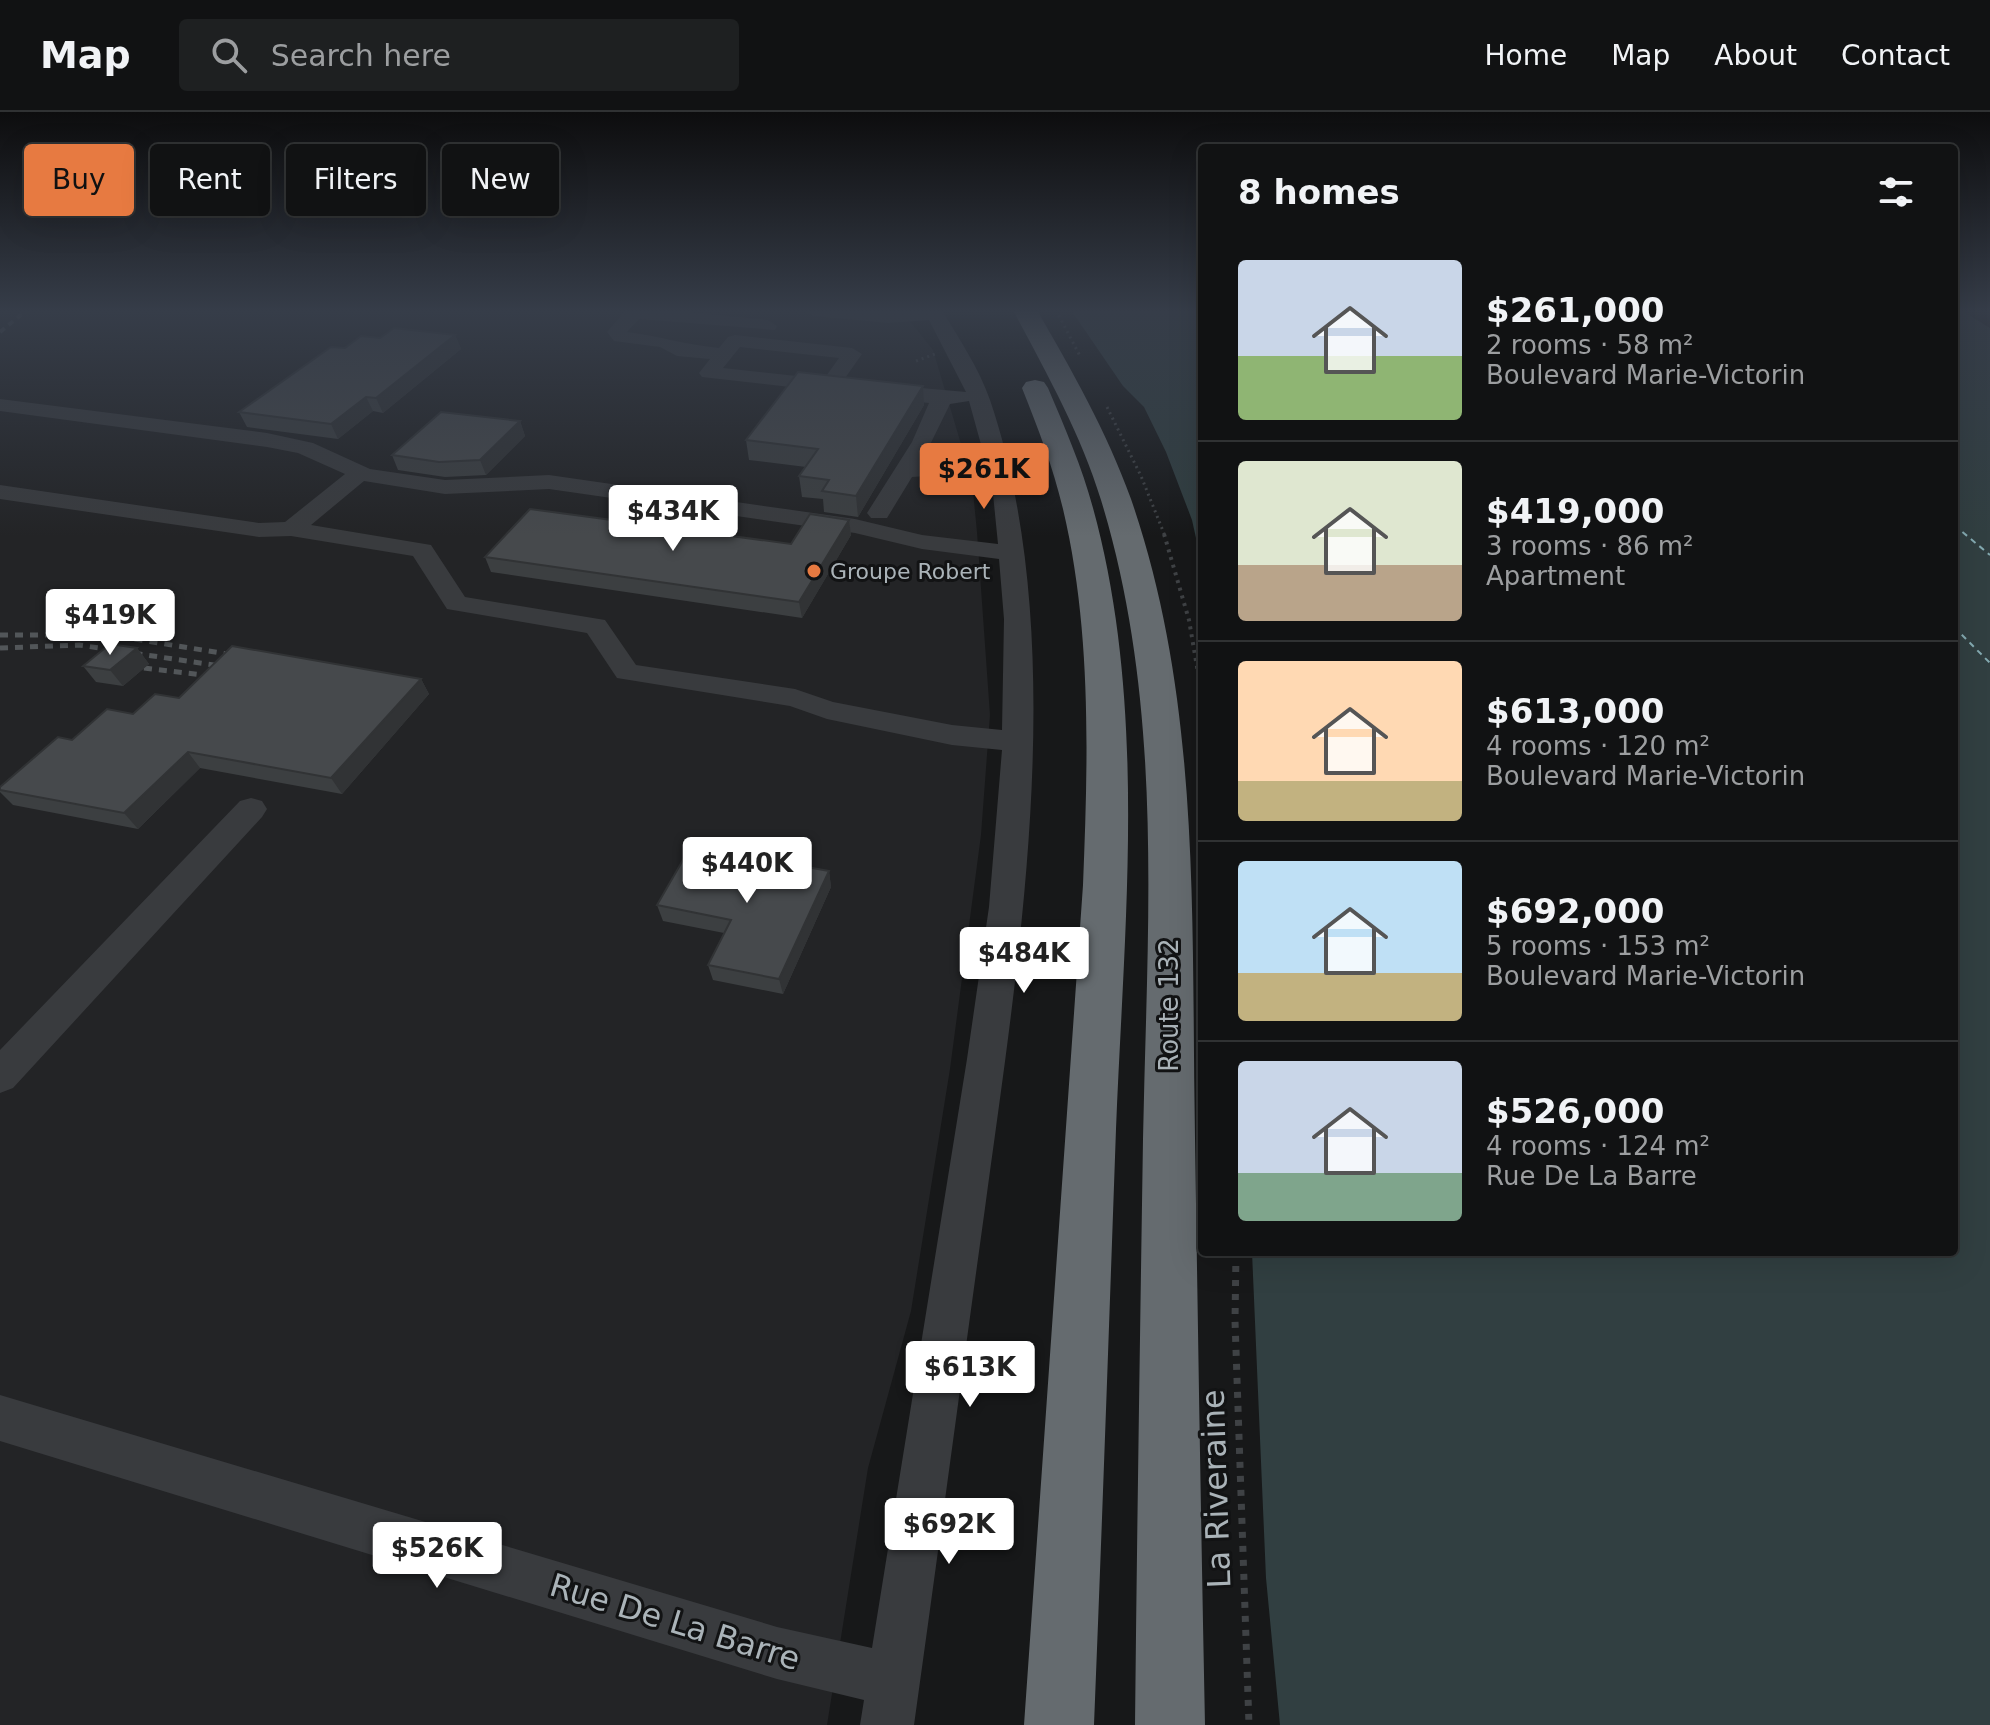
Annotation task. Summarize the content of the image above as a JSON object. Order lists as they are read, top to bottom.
{
  "streets": {
    "highway": ["Route 132"],
    "street": ["Rue De La Barre"],
    "path": ["La Riveraine"]
  },
  "places": ["Groupe Robert"],
  "page": {
    "header": "Map",
    "search": "Search here",
    "nav": [
      "Home",
      "Map",
      "About",
      "Contact"
    ],
    "chip": [
      "Buy",
      "Rent",
      "Filters",
      "New"
    ],
    "heading": "8 homes",
    "list": [
      {
        "name": "$261,000",
        "note": "2 rooms · 58 m² · Boulevard Marie-Victorin"
      },
      {
        "name": "$419,000",
        "note": "3 rooms · 86 m² · Apartment"
      },
      {
        "name": "$613,000",
        "note": "4 rooms · 120 m² · Boulevard Marie-Victorin"
      },
      {
        "name": "$692,000",
        "note": "5 rooms · 153 m² · Boulevard Marie-Victorin"
      },
      {
        "name": "$526,000",
        "note": "4 rooms · 124 m² · Rue De La Barre"
      }
    ],
    "price": [
      "$261K",
      "$434K",
      "$419K",
      "$440K",
      "$484K",
      "$613K",
      "$692K",
      "$526K"
    ]
  }
}
